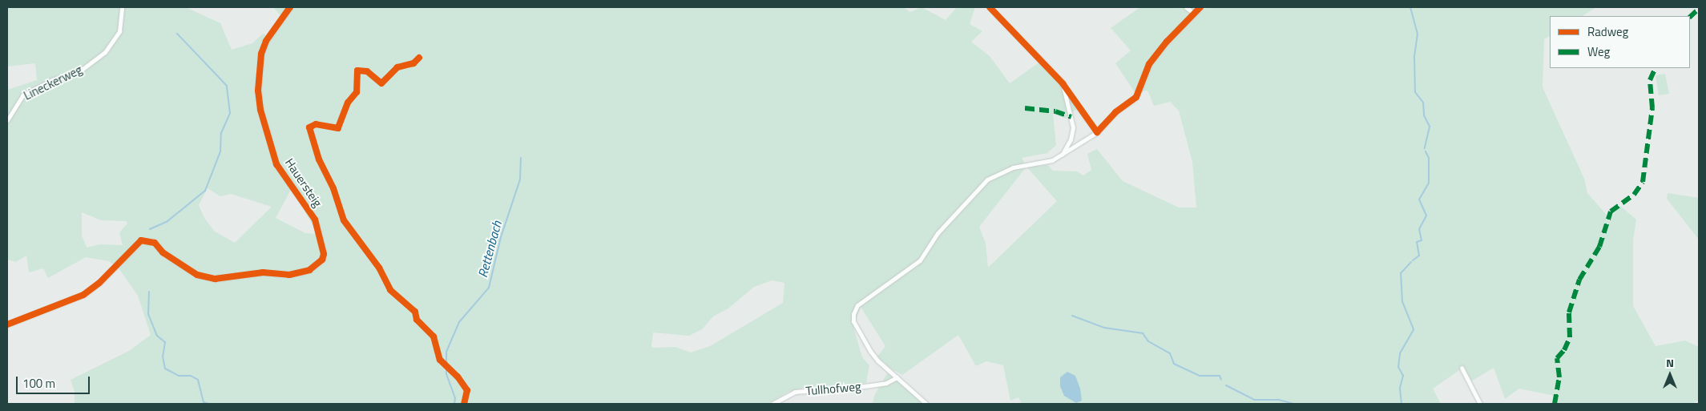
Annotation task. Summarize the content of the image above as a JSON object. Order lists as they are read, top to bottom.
{
  "streets": {
    "street": ["Lineckerweg", "Hauersteig", "Tullhofweg"]
  },
  "water": ["Rettenbach"],
  "legend": ["Radweg", "Weg"],
  "scale_bar": "100 m",
  "north": "top"
}
